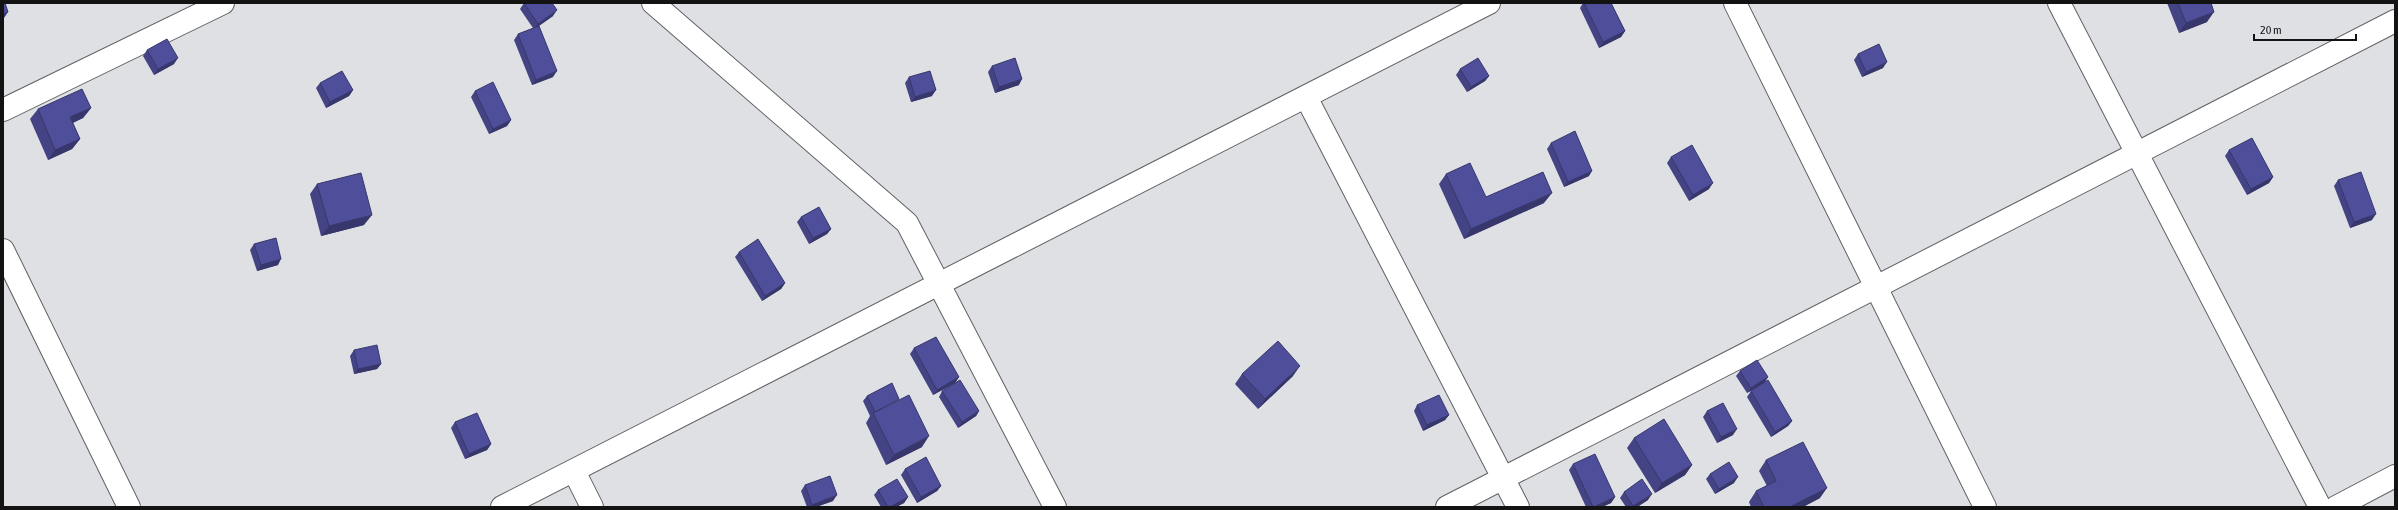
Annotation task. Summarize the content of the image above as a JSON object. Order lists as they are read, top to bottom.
{
  "scale_bar": "20 m"
}
